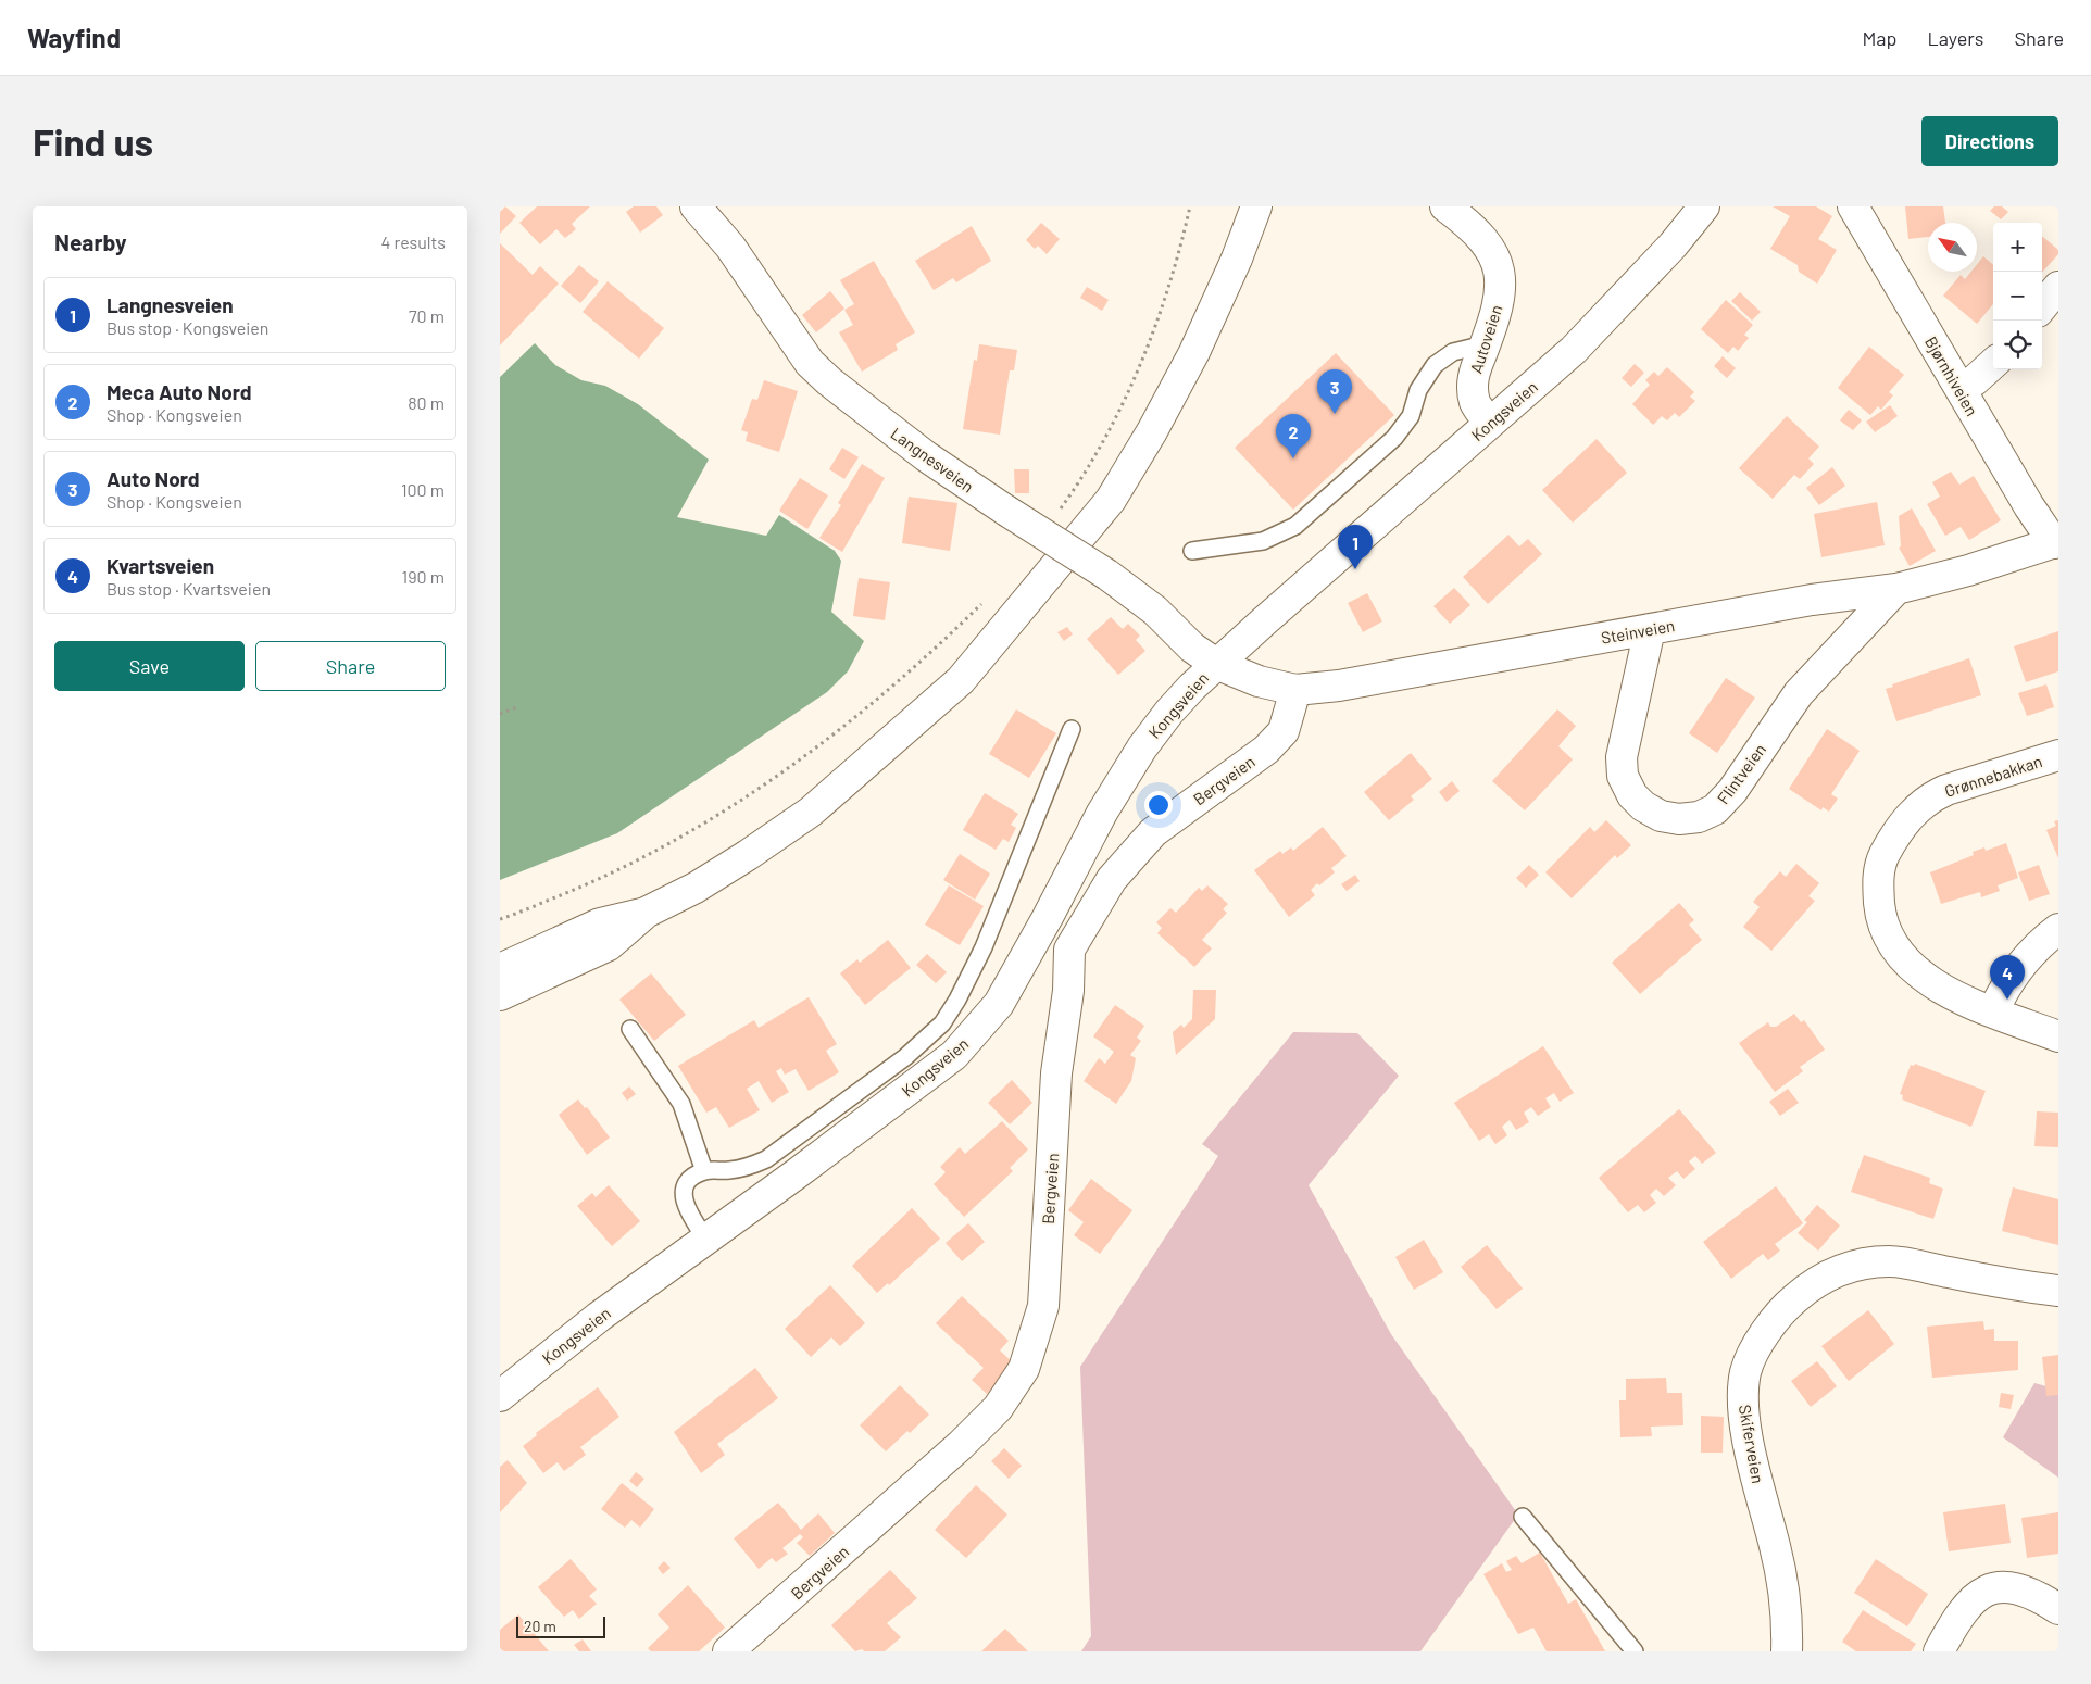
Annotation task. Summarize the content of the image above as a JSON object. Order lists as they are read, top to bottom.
{
  "streets": {
    "main road": [
      "Autoveien",
      "Bjørnhiveien",
      "Kongsveien",
      "Langnesveien",
      "Steinveien",
      "Flintveien",
      "Grønnebakkan",
      "Bergveien",
      "Skiferveien"
    ]
  },
  "crossings": [
    ["Autoveien", "Kongsveien"],
    ["Bjørnhiveien", "Steinveien"],
    ["Kongsveien", "Langnesveien"],
    ["Kongsveien", "Steinveien"],
    ["Langnesveien", "Steinveien"],
    ["Steinveien", "Flintveien"],
    ["Steinveien", "Bergveien"]
  ],
  "scale_bar": "20 m",
  "north": "top left",
  "page": {
    "header": "Wayfind",
    "nav": ["Map", "Layers", "Share"],
    "buttons": [
      "Directions",
      ["Save", "Share"]
    ],
    "title": "Find us",
    "heading": ["Nearby", "4 results"],
    "map_buttons": ["+", "−"],
    "list": [
      {
        "mark": "1",
        "name": "Langnesveien",
        "note": "Bus stop · Kongsveien",
        "value": "70 m"
      },
      {
        "mark": "2",
        "name": "Meca Auto Nord",
        "note": "Shop · Kongsveien",
        "value": "80 m"
      },
      {
        "mark": "3",
        "name": "Auto Nord",
        "note": "Shop · Kongsveien",
        "value": "100 m"
      },
      {
        "mark": "4",
        "name": "Kvartsveien",
        "note": "Bus stop · Kvartsveien",
        "value": "190 m"
      }
    ],
    "pins": [
      "3",
      "2",
      "1",
      "4"
    ],
    "scale": "20 m"
  }
}
